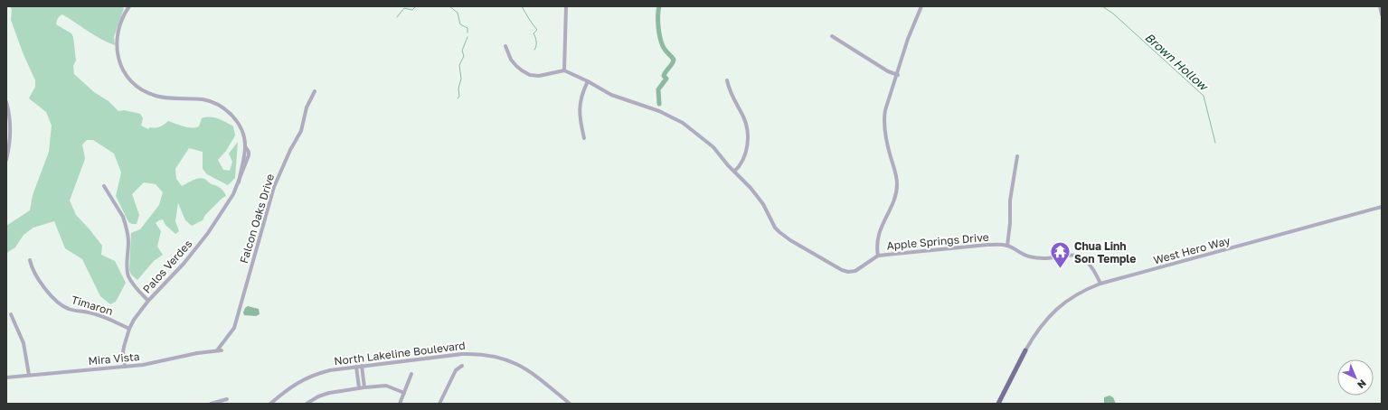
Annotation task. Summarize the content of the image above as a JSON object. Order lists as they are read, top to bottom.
{
  "streets": {
    "main road": ["West Hero Way"],
    "street": [
      "Falcon Oaks Drive",
      "Apple Springs Drive",
      "Palos Verdes",
      "Timaron",
      "North Lakeline Boulevard",
      "Mira Vista"
    ]
  },
  "crossings": [
    ["Falcon Oaks Drive", "Mira Vista"],
    ["Apple Springs Drive", "West Hero Way"],
    ["Palos Verdes", "Timaron"],
    ["Palos Verdes", "Mira Vista"]
  ],
  "water": ["Brown Hollow"],
  "places": {
    "temple": ["Chua Linh Son Temple"]
  },
  "north": "bottom right"
}
